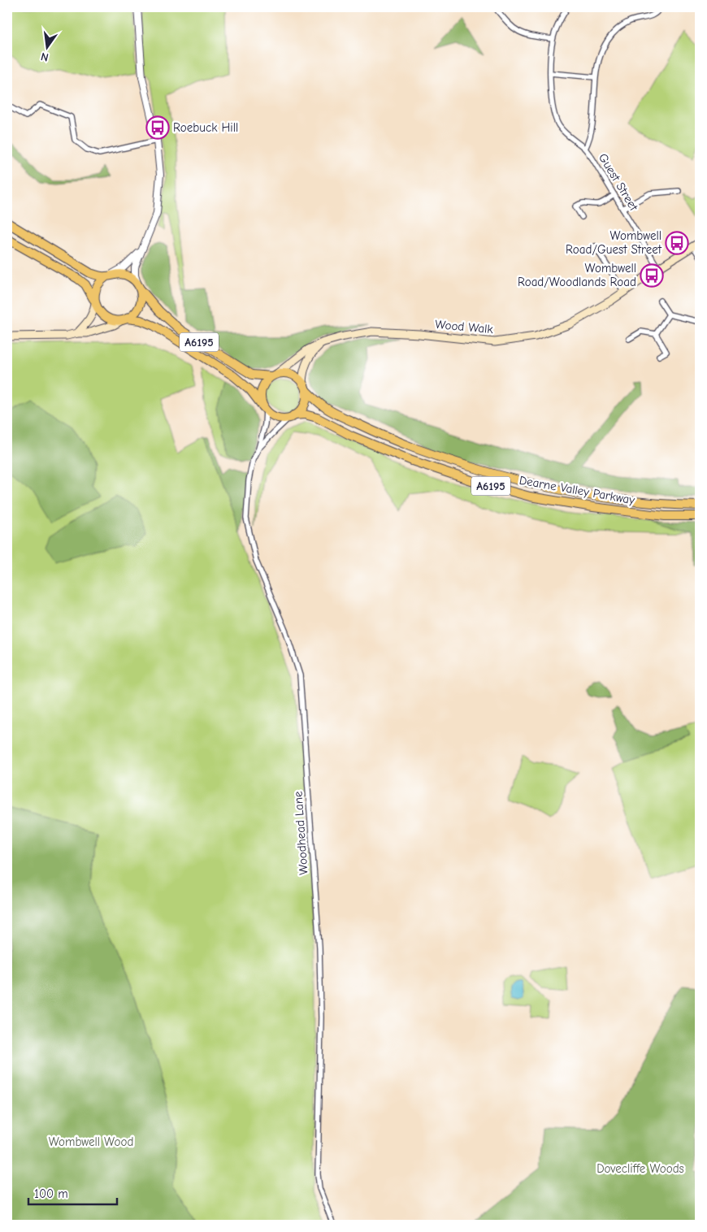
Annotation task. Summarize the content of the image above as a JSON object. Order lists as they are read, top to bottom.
{
  "streets": {
    "highway": ["A6195", "Dearne Valley Parkway"],
    "main road": ["Wood Walk"],
    "street": ["Guest Street", "Woodhead Lane"]
  },
  "crossings": [
    ["Guest Street", "Wood Walk"],
    ["Wood Walk", "A6195"],
    ["Wood Walk", "Dearne Valley Parkway"],
    ["Wood Walk", "Woodhead Lane"],
    ["A6195", "Dearne Valley Parkway"],
    ["A6195", "Woodhead Lane"],
    ["Dearne Valley Parkway", "Woodhead Lane"]
  ],
  "parks": ["Wombwell Wood", "Dovecliffe Woods"],
  "places": {
    "bus stop": ["Roebuck Hill", "Wombwell Road/Guest Street", "Wombwell Road/Woodlands Road"]
  },
  "scale_bar": "100 m",
  "north": "bottom"
}
